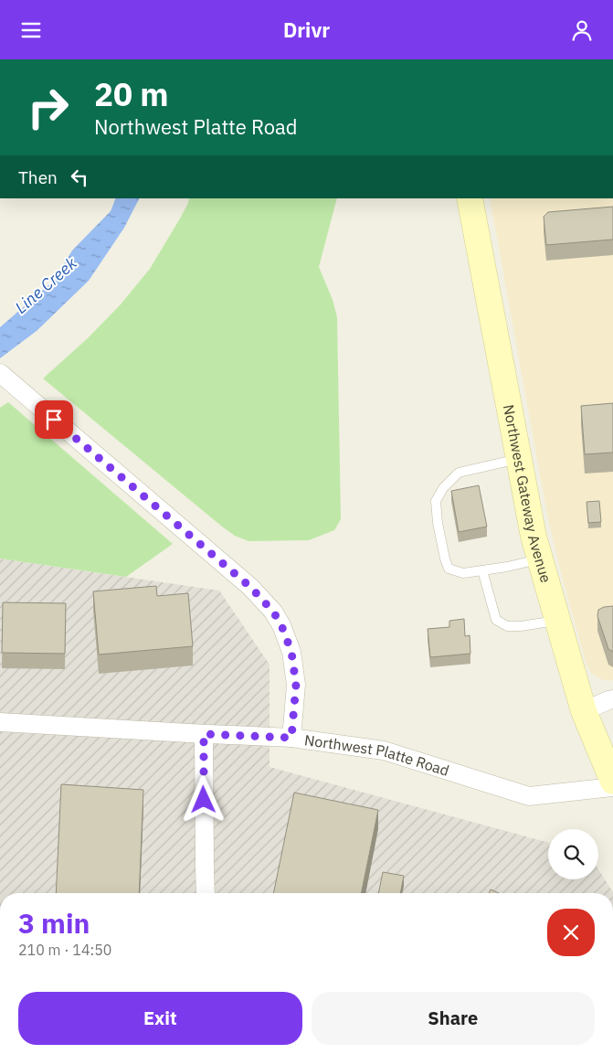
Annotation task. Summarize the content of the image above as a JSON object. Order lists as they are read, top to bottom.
{
  "streets": {
    "main road": ["Northwest Gateway Avenue"],
    "street": ["Northwest Platte Road"]
  },
  "water": ["Line Creek"],
  "page": {
    "header": "Drivr",
    "turn": ["20 m", "Northwest Platte Road"],
    "then": "Then",
    "heading": ["3 min", "210 m · 14:50"],
    "buttons": ["Exit", "Share"]
  }
}
